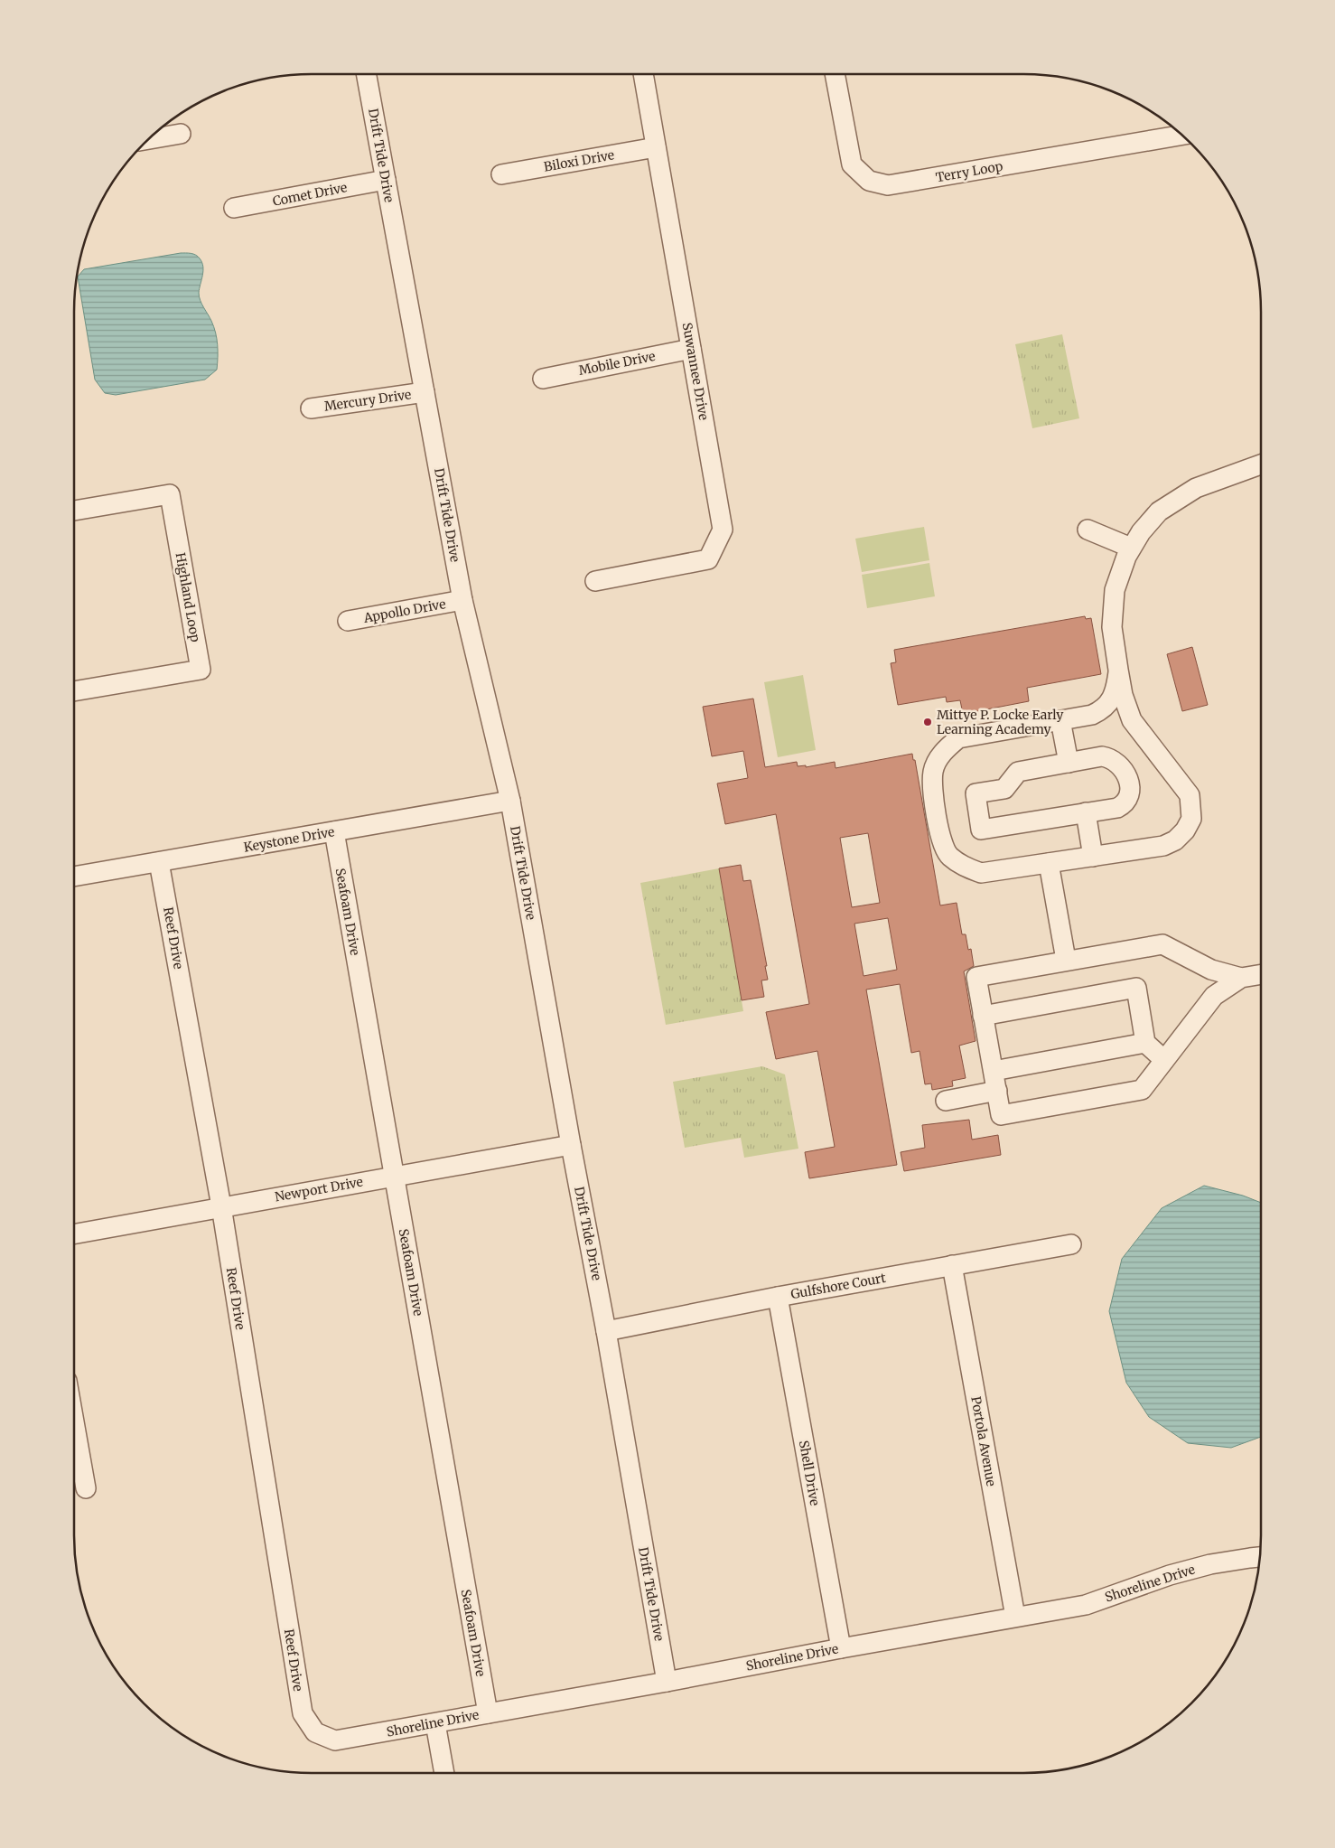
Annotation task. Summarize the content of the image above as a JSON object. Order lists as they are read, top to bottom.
{
  "streets": {
    "street": [
      "Drift Tide Drive",
      "Biloxi Drive",
      "Terry Loop",
      "Comet Drive",
      "Mobile Drive",
      "Suwannee Drive",
      "Mercury Drive",
      "Highland Loop",
      "Appollo Drive",
      "Keystone Drive",
      "Seafoam Drive",
      "Reef Drive",
      "Newport Drive",
      "Gulfshore Court",
      "Portola Avenue",
      "Shell Drive",
      "Shoreline Drive"
    ]
  },
  "crossings": [
    ["Drift Tide Drive", "Comet Drive"],
    ["Drift Tide Drive", "Mercury Drive"],
    ["Drift Tide Drive", "Appollo Drive"],
    ["Drift Tide Drive", "Keystone Drive"],
    ["Drift Tide Drive", "Newport Drive"],
    ["Drift Tide Drive", "Gulfshore Court"],
    ["Drift Tide Drive", "Shoreline Drive"],
    ["Biloxi Drive", "Suwannee Drive"],
    ["Mobile Drive", "Suwannee Drive"],
    ["Keystone Drive", "Seafoam Drive"],
    ["Keystone Drive", "Reef Drive"],
    ["Seafoam Drive", "Newport Drive"],
    ["Seafoam Drive", "Shoreline Drive"],
    ["Reef Drive", "Newport Drive"],
    ["Reef Drive", "Shoreline Drive"],
    ["Gulfshore Court", "Portola Avenue"],
    ["Gulfshore Court", "Shell Drive"],
    ["Portola Avenue", "Shoreline Drive"],
    ["Shell Drive", "Shoreline Drive"]
  ],
  "places": ["Mittye P. Locke Early Learning Academy"]
}
